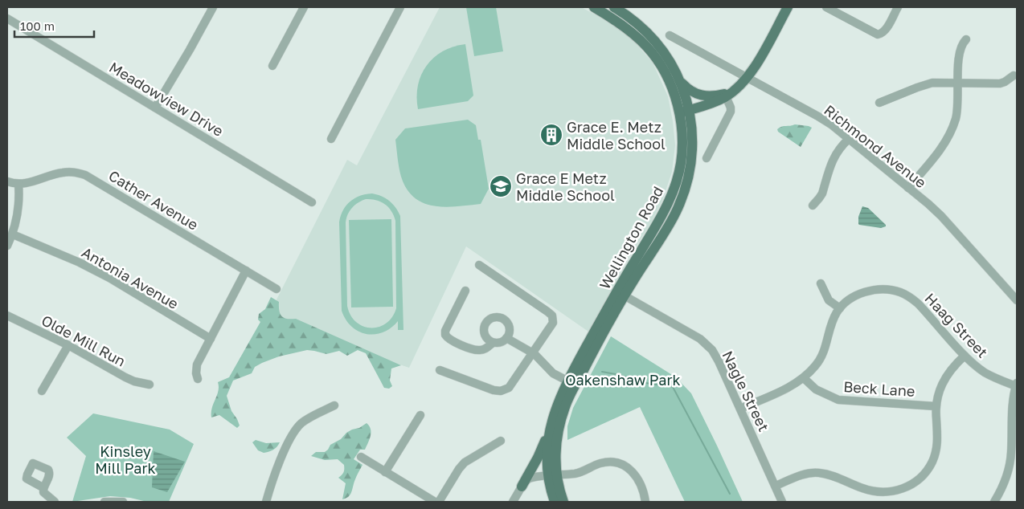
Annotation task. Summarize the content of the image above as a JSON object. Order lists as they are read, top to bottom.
{
  "streets": {
    "main road": ["Wellington Road"],
    "street": [
      "Meadowview Drive",
      "Richmond Avenue",
      "Cather Avenue",
      "Antonia Avenue",
      "Haag Street",
      "Olde Mill Run",
      "Beck Lane",
      "Nagle Street"
    ]
  },
  "crossings": [
    ["Wellington Road", "Nagle Street"],
    ["Haag Street", "Beck Lane"],
    ["Haag Street", "Nagle Street"]
  ],
  "parks": ["Oakenshaw Park", "Kinsley Mill Park"],
  "places": {
    "building": ["Grace E. Metz Middle School"],
    "school or university": ["Grace E Metz Middle School"]
  },
  "scale_bar": "100 m"
}
